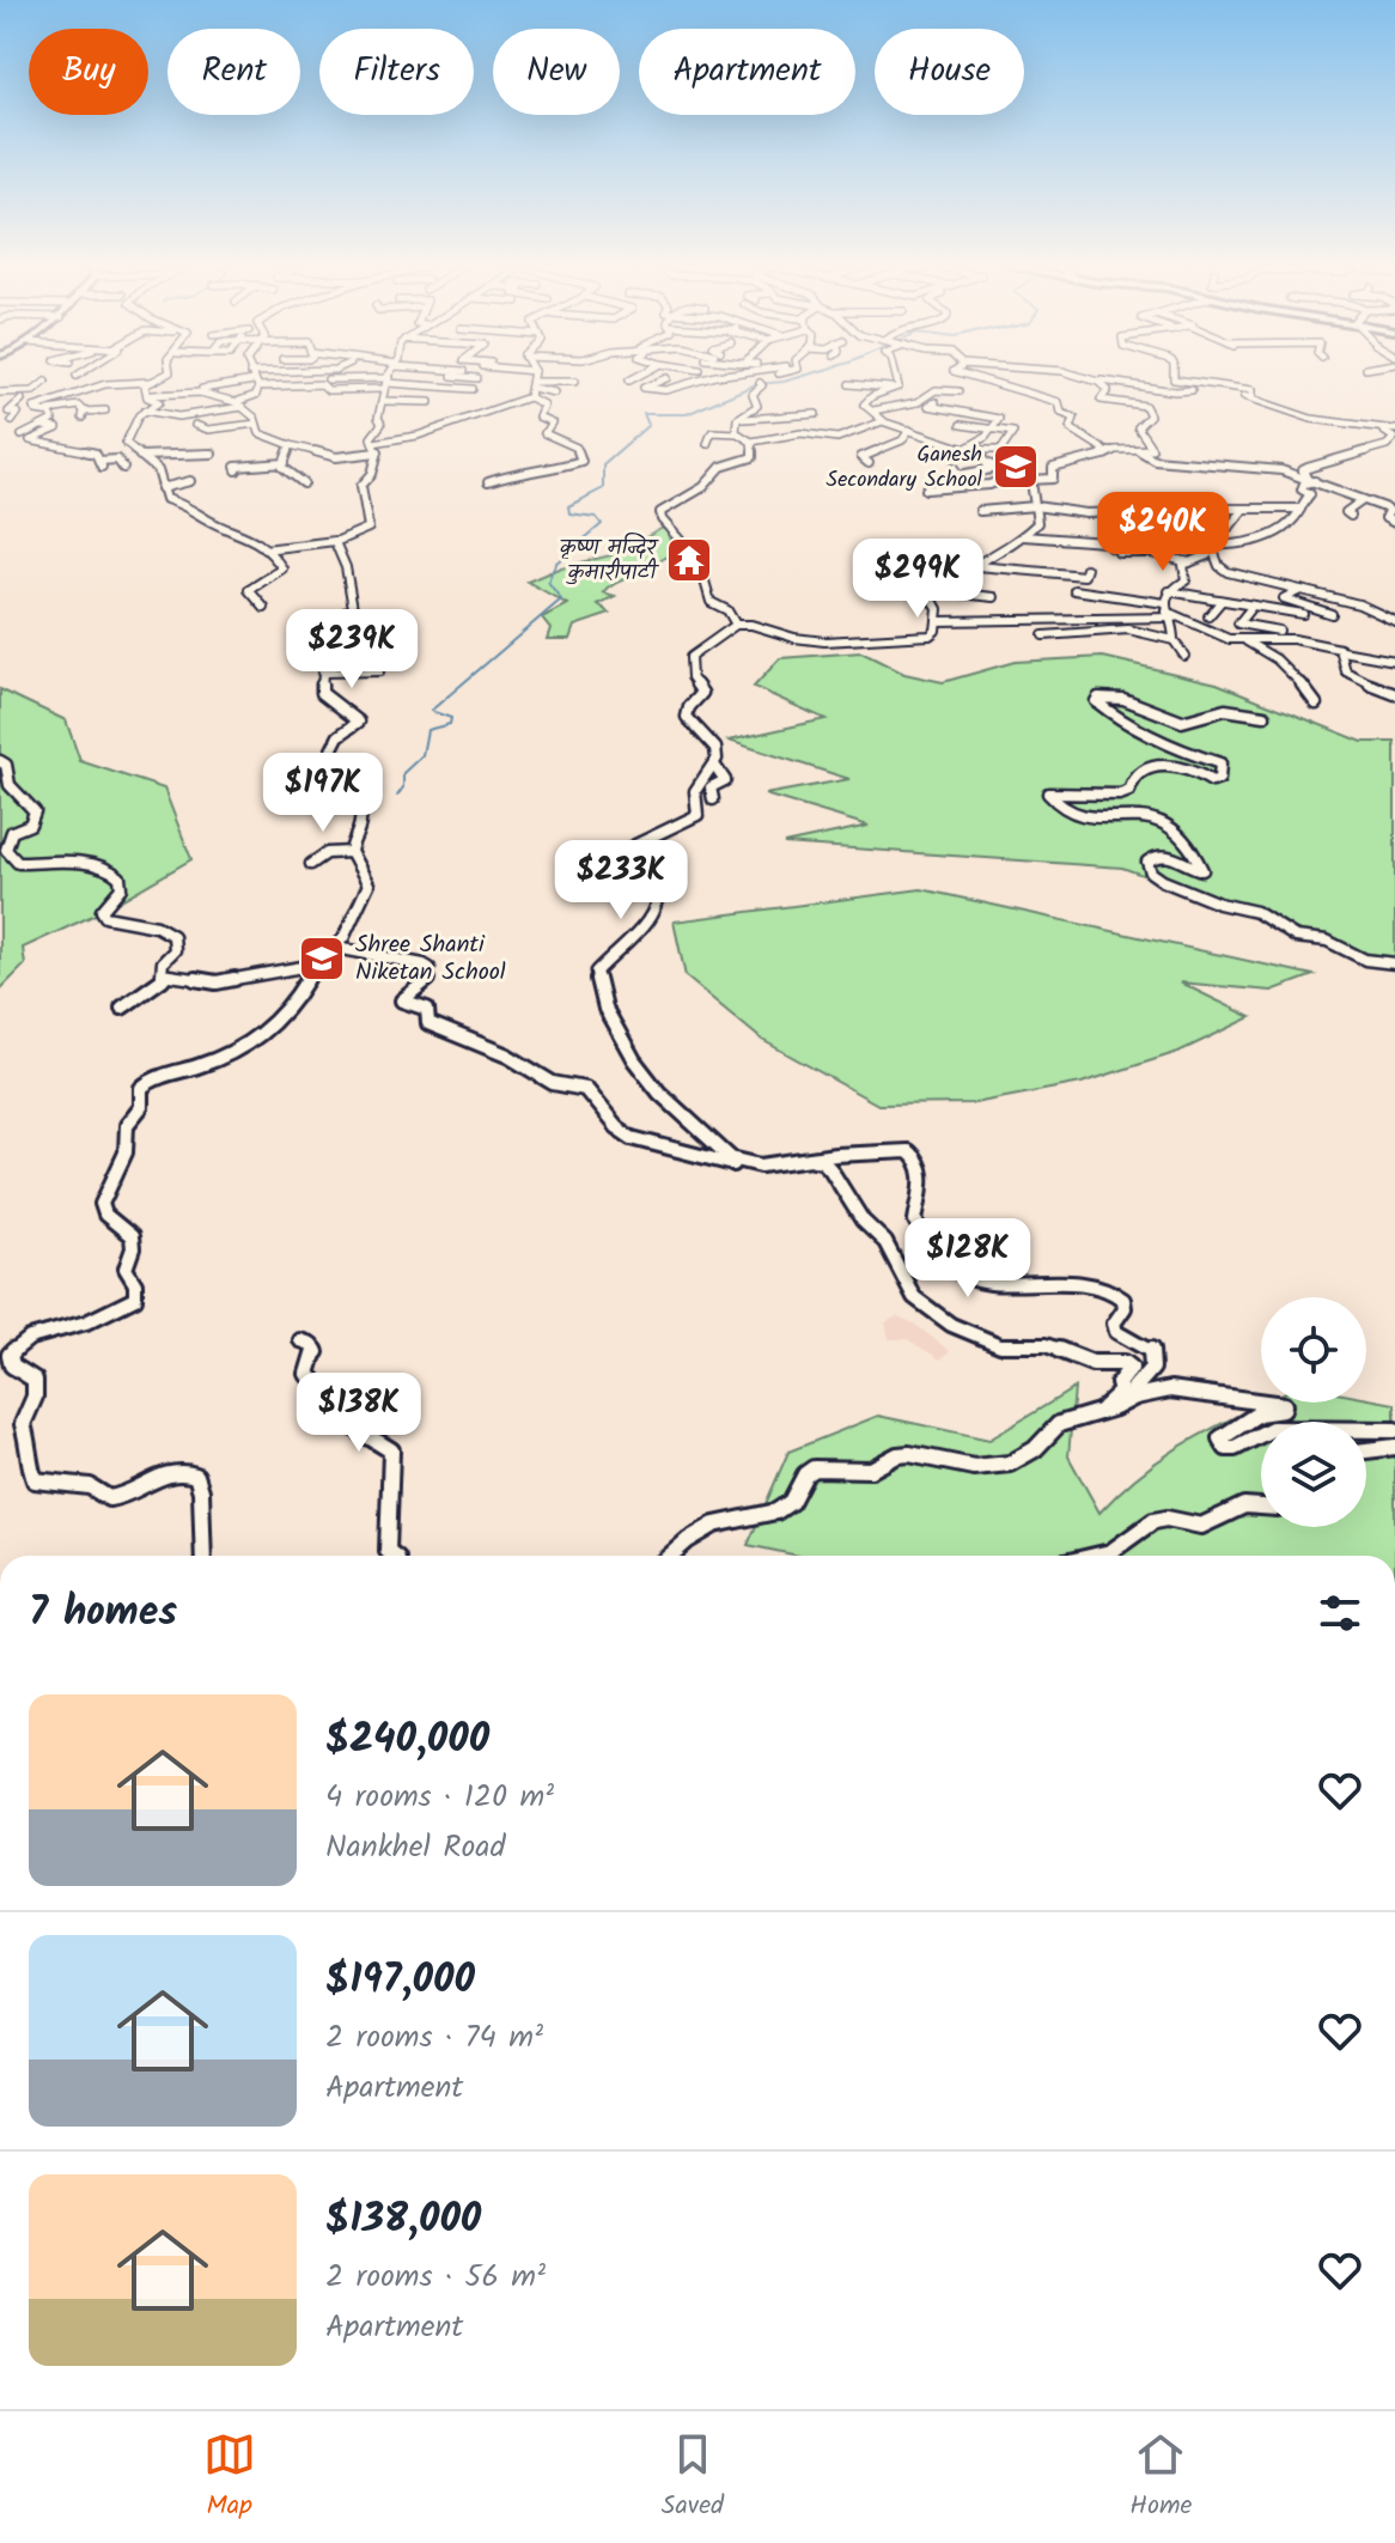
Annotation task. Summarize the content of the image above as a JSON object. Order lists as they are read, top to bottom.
{
  "places": {
    "school or university": ["Ganesh Secondary School", "Shree Shanti Niketan School"],
    "temple": ["कृष्ण मन्दिर कुमारीपाटी"]
  },
  "page": {
    "chip": [
      "Buy",
      "Rent",
      "Filters",
      "New",
      "Apartment",
      "House"
    ],
    "price": [
      "$240K",
      "$299K",
      "$239K",
      "$197K",
      "$233K",
      "$128K",
      "$138K"
    ],
    "heading": "7 homes",
    "list": [
      {
        "name": "$240,000",
        "note": "4 rooms · 120 m² · Nankhel Road"
      },
      {
        "name": "$197,000",
        "note": "2 rooms · 74 m² · Apartment"
      },
      {
        "name": "$138,000",
        "note": "2 rooms · 56 m² · Apartment"
      }
    ],
    "tabs": ["Map", "Saved", "Home"]
  }
}
